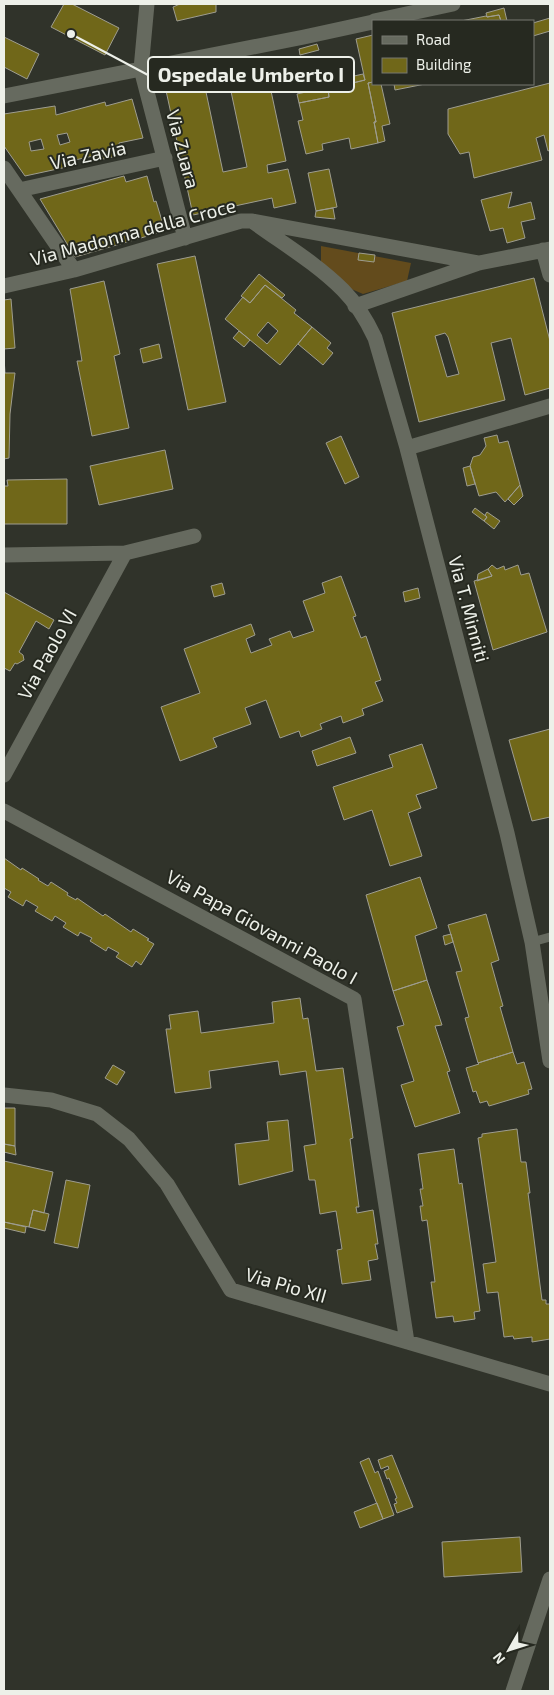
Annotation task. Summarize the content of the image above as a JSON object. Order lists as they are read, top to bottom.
{
  "streets": {
    "street": [
      "Via Zuara",
      "Via Zavia",
      "Via Madonna della Croce",
      "Via T. Minniti",
      "Via Paolo VI",
      "Via Papa Giovanni Paolo I",
      "Via Pio XII"
    ]
  },
  "crossings": [
    ["Via Zuara", "Via Zavia"],
    ["Via Zuara", "Via Madonna della Croce"],
    ["Via Madonna della Croce", "Via T. Minniti"],
    ["Via Papa Giovanni Paolo I", "Via Pio XII"]
  ],
  "places": ["Ospedale Umberto I"],
  "legend": ["Road", "Building"],
  "north": "bottom left"
}
